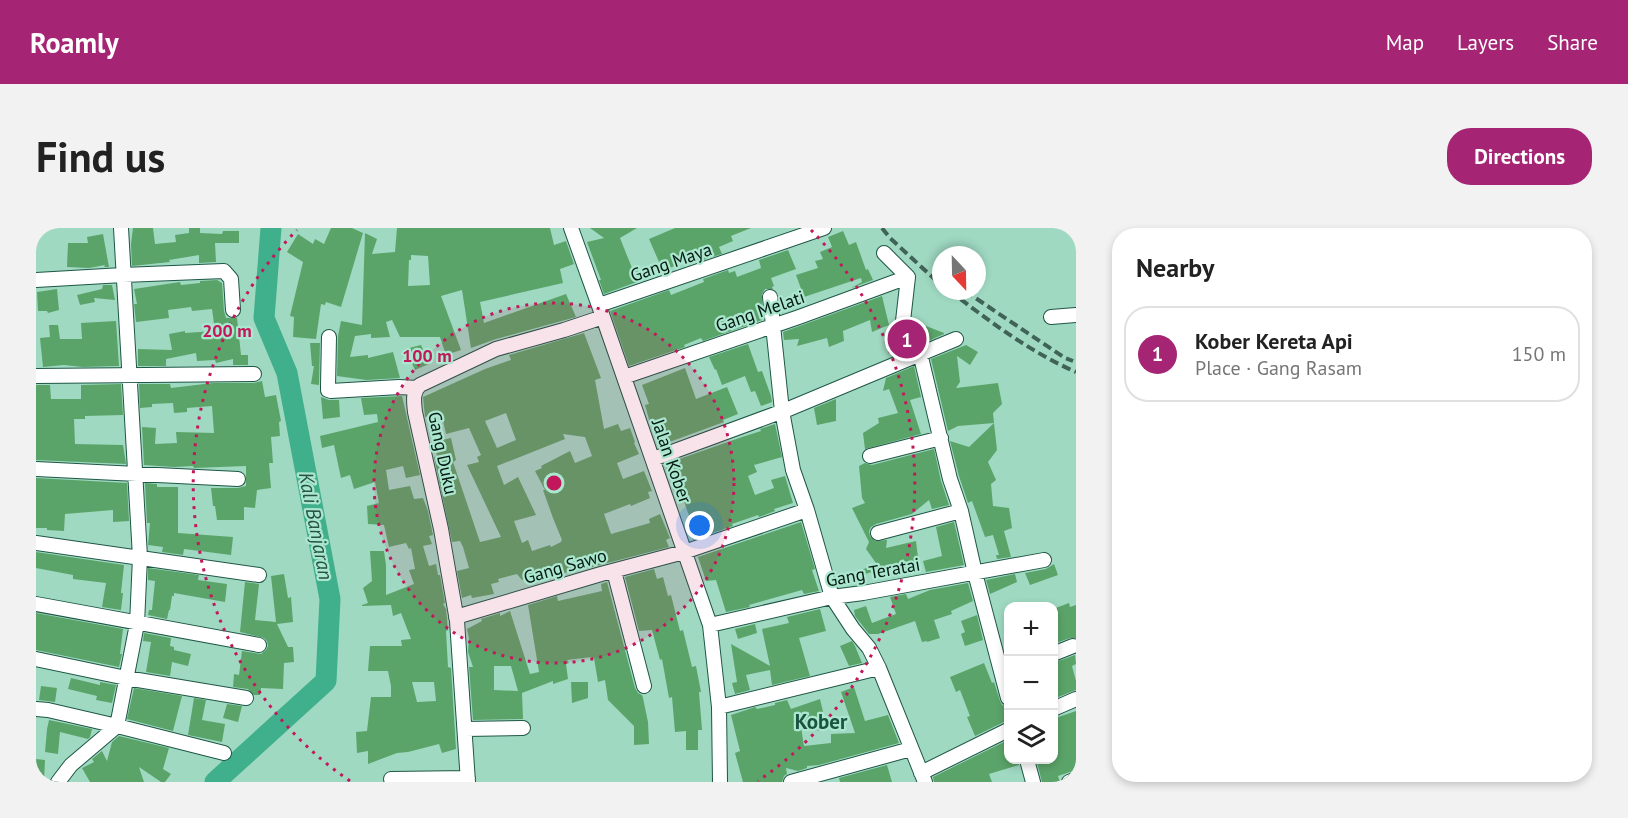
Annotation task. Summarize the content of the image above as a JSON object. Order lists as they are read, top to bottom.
{
  "streets": {
    "street": [
      "Gang Maya",
      "Gang Melati",
      "Gang Duku",
      "Jalan Kober",
      "Gang Sawo",
      "Gang Teratai"
    ]
  },
  "crossings": [
    ["Gang Maya", "Gang Duku"],
    ["Gang Maya", "Jalan Kober"],
    ["Gang Melati", "Jalan Kober"],
    ["Gang Duku", "Jalan Kober"],
    ["Gang Duku", "Gang Sawo"],
    ["Jalan Kober", "Gang Sawo"],
    ["Jalan Kober", "Gang Teratai"]
  ],
  "districts": ["Kober"],
  "water": ["Kali Banjaran"],
  "north": "bottom",
  "page": {
    "header": "Roamly",
    "nav": ["Map", "Layers", "Share"],
    "buttons": "Directions",
    "title": "Find us",
    "heading": "Nearby",
    "list": [
      {
        "mark": "1",
        "name": "Kober Kereta Api",
        "note": "Place · Gang Rasam",
        "value": "150 m"
      }
    ],
    "pins": "1",
    "map_buttons": ["+", "−"]
  },
  "rings": ["200 m", "100 m"]
}
